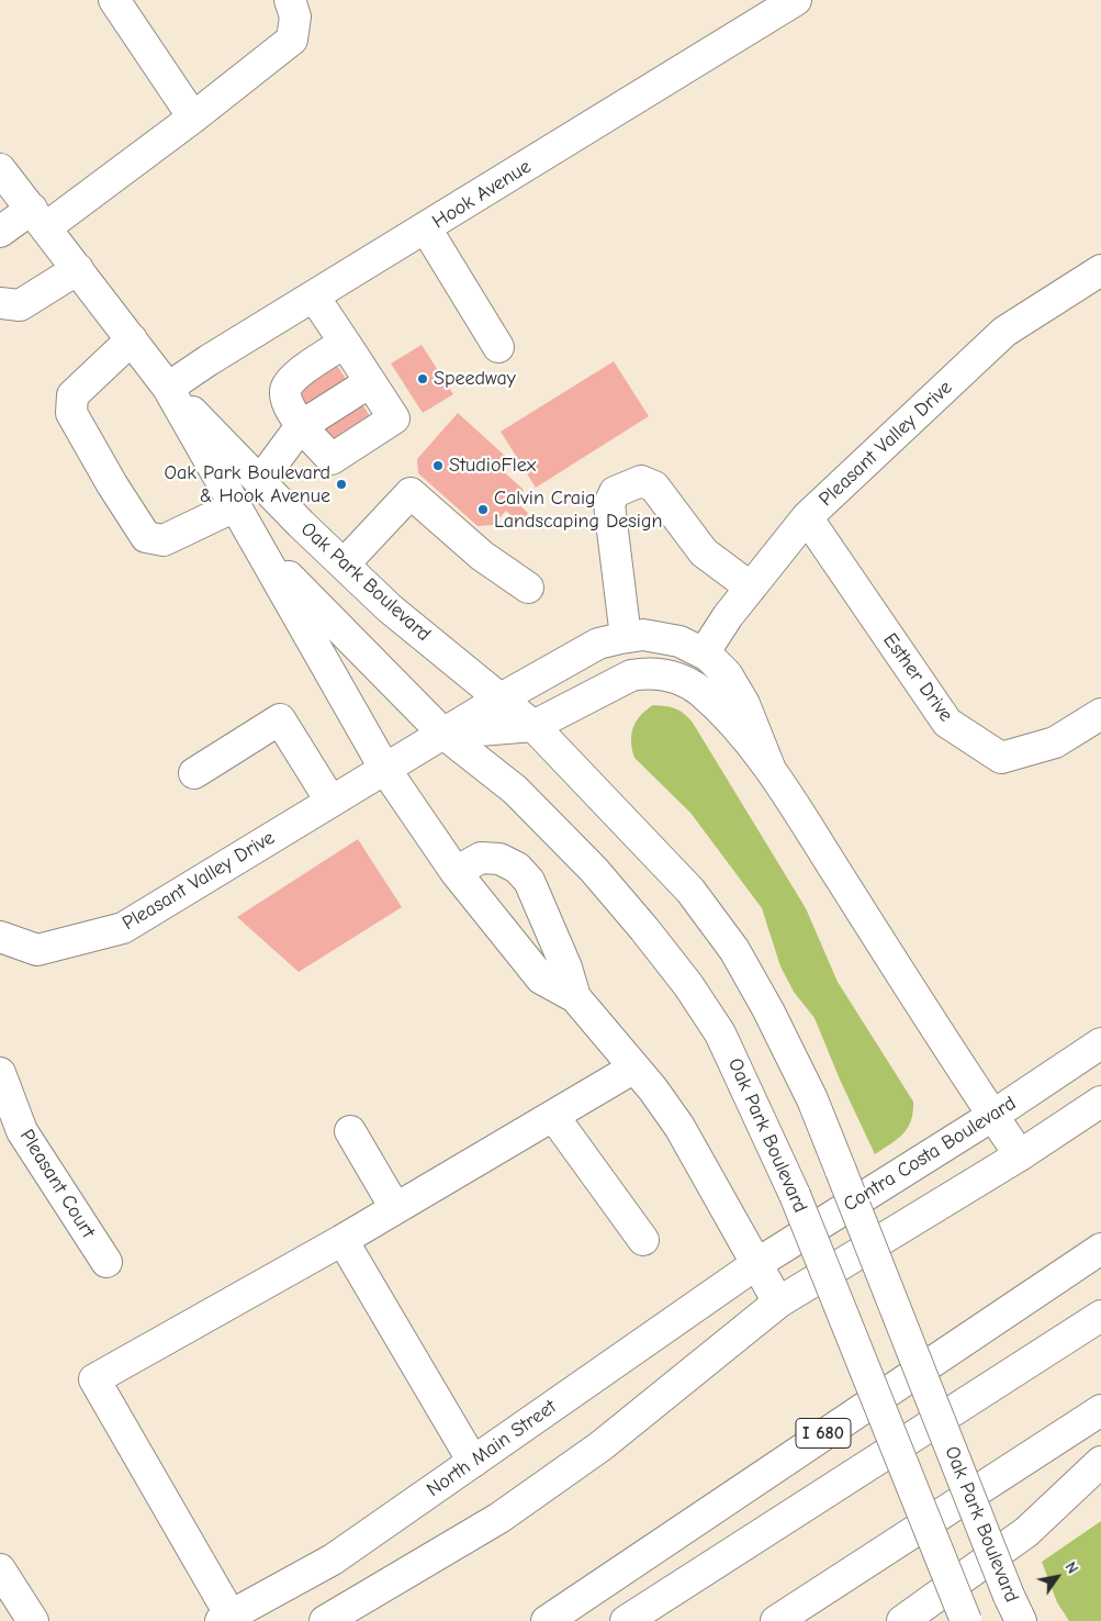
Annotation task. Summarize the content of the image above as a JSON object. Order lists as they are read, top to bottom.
{
  "streets": {
    "main road": [
      "Hook Avenue",
      "Pleasant Valley Drive",
      "Oak Park Boulevard",
      "Esther Drive",
      "Contra Costa Boulevard",
      "Pleasant Court",
      "I 680",
      "North Main Street"
    ]
  },
  "crossings": [
    ["Hook Avenue", "Oak Park Boulevard"],
    ["Pleasant Valley Drive", "Oak Park Boulevard"],
    ["Pleasant Valley Drive", "Esther Drive"],
    ["Oak Park Boulevard", "Contra Costa Boulevard"],
    ["Oak Park Boulevard", "North Main Street"],
    ["Contra Costa Boulevard", "North Main Street"]
  ],
  "places": [
    "Speedway",
    "StudioFlex",
    "Oak Park Boulevard & Hook Avenue",
    "Calvin Craig Landscaping Design"
  ],
  "north": "top right"
}
